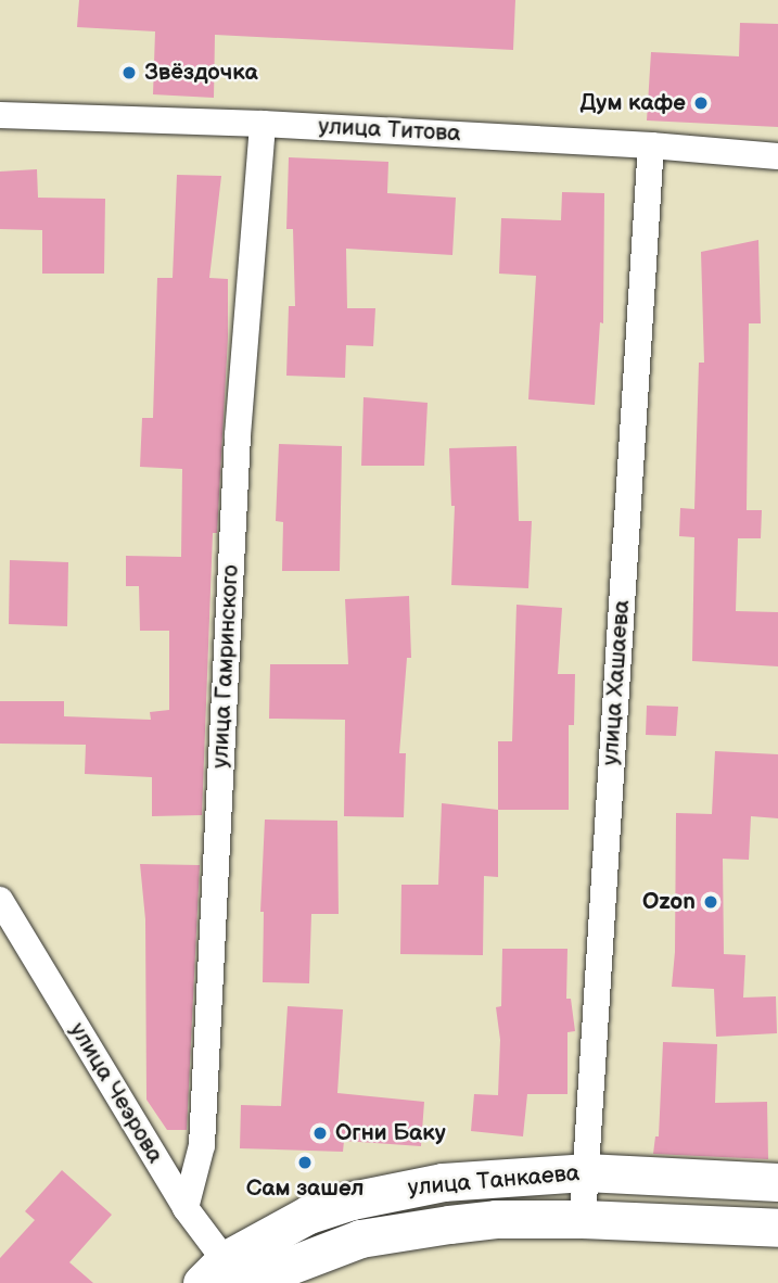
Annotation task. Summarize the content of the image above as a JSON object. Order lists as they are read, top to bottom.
{
  "streets": {
    "main road": ["улица Танкаева"],
    "street": [
      "улица Титова",
      "улица Гамринского",
      "улица Хашаева",
      "улица Чеэрова"
    ]
  },
  "crossings": [
    ["улица Титова", "улица Гамринского"],
    ["улица Титова", "улица Хашаева"],
    ["улица Гамринского", "улица Чеэрова"],
    ["улица Хашаева", "улица Танкаева"],
    ["улица Чеэрова", "улица Танкаева"]
  ],
  "places": [
    "Звёздочка",
    "Дум кафе",
    "Ozon",
    "Огни Баку",
    "Сам зашел"
  ]
}
